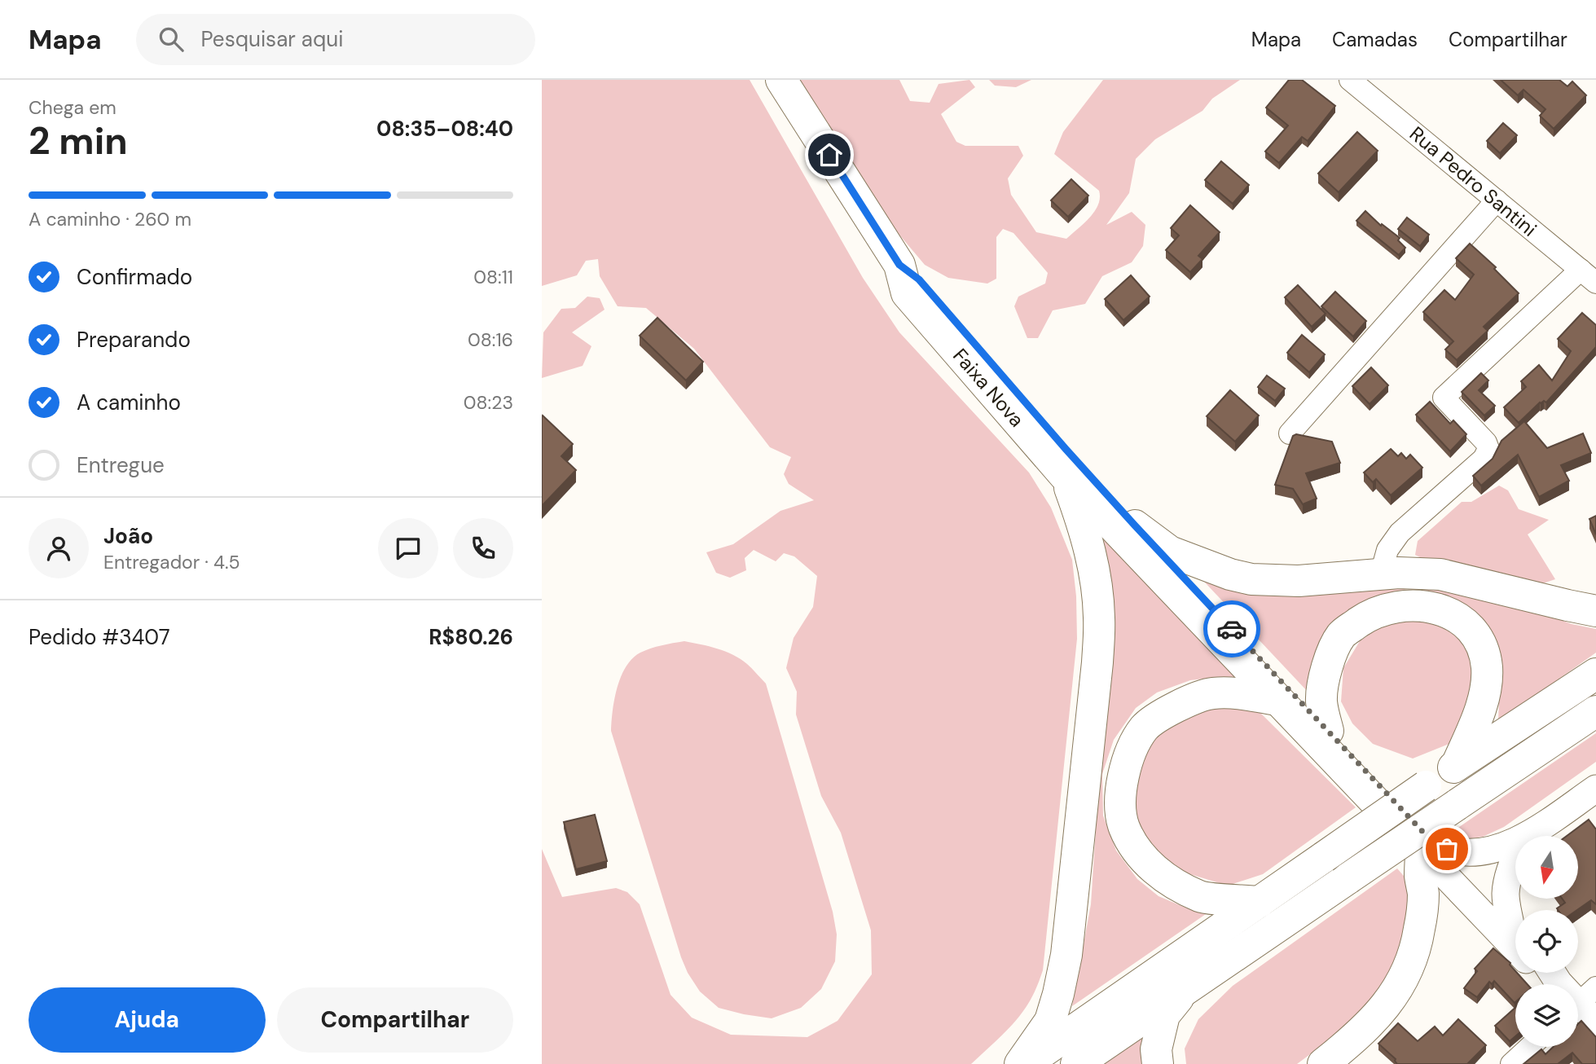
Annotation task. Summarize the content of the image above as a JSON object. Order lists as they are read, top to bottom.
{
  "streets": {
    "highway": ["Faixa Nova"],
    "street": ["Rua Pedro Santini"]
  },
  "north": "bottom",
  "page": {
    "header": "Mapa",
    "search": "Pesquisar aqui",
    "nav": ["Mapa", "Camadas", "Compartilhar"],
    "heading": ["2 min", "Chega em", "08:35–08:40"],
    "panel": [
      "João",
      "Entregador · 4.5",
      "Pedido #3407",
      "R$80.26"
    ],
    "bar": "A caminho · 260 m",
    "list": [
      ["Confirmado", "08:11"],
      ["Preparando", "08:16"],
      ["A caminho", "08:23"],
      "Entregue"
    ],
    "buttons": ["Ajuda", "Compartilhar"]
  }
}
